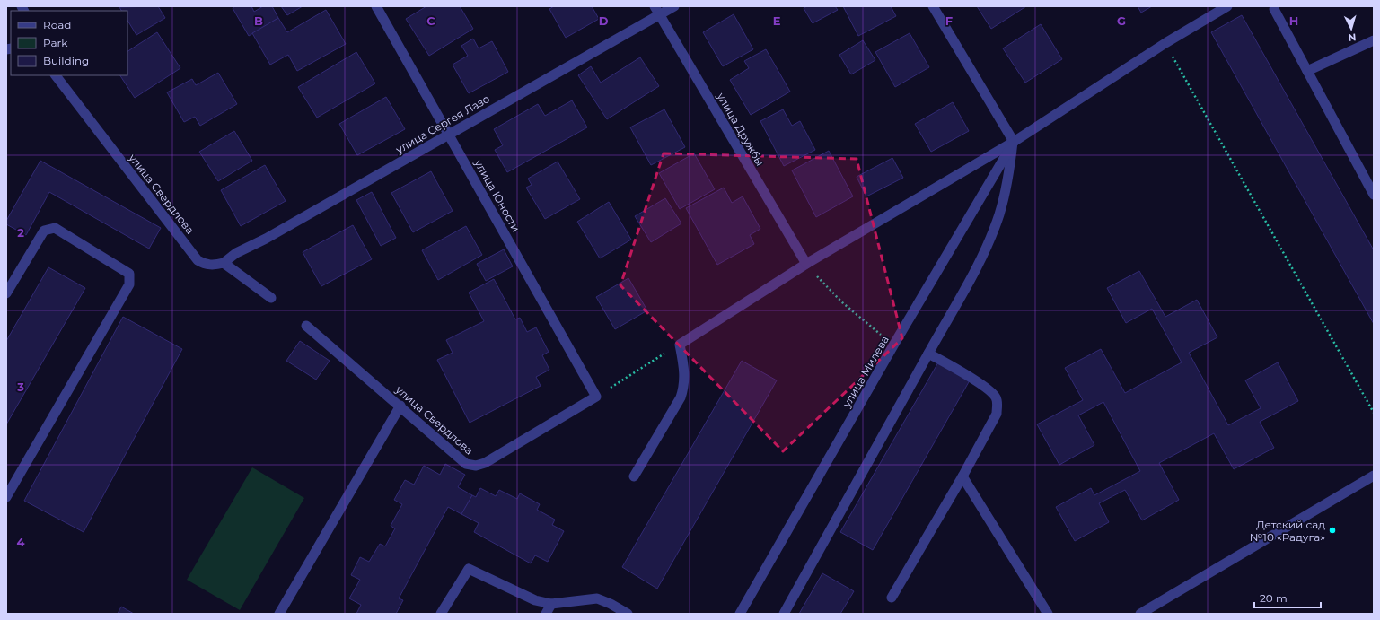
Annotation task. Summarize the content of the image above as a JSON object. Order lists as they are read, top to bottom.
{
  "streets": {
    "street": [
      "улица Сергея Лазо",
      "улица Дружбы",
      "улица Свердлова",
      "улица Юности",
      "улица Милева"
    ]
  },
  "crossings": [
    ["улица Сергея Лазо", "улица Дружбы"],
    ["улица Сергея Лазо", "улица Свердлова"],
    ["улица Сергея Лазо", "улица Юности"],
    ["улица Свердлова", "улица Юности"]
  ],
  "places": ["Детский сад №10 «Радуга»"],
  "legend": ["Road", "Park", "Building"],
  "scale_bar": "20 m",
  "north": "bottom",
  "grid": {
    "columns": [
      "B",
      "C",
      "D",
      "E",
      "F",
      "G",
      "H"
    ],
    "rows": ["2", "3", "4"]
  }
}
